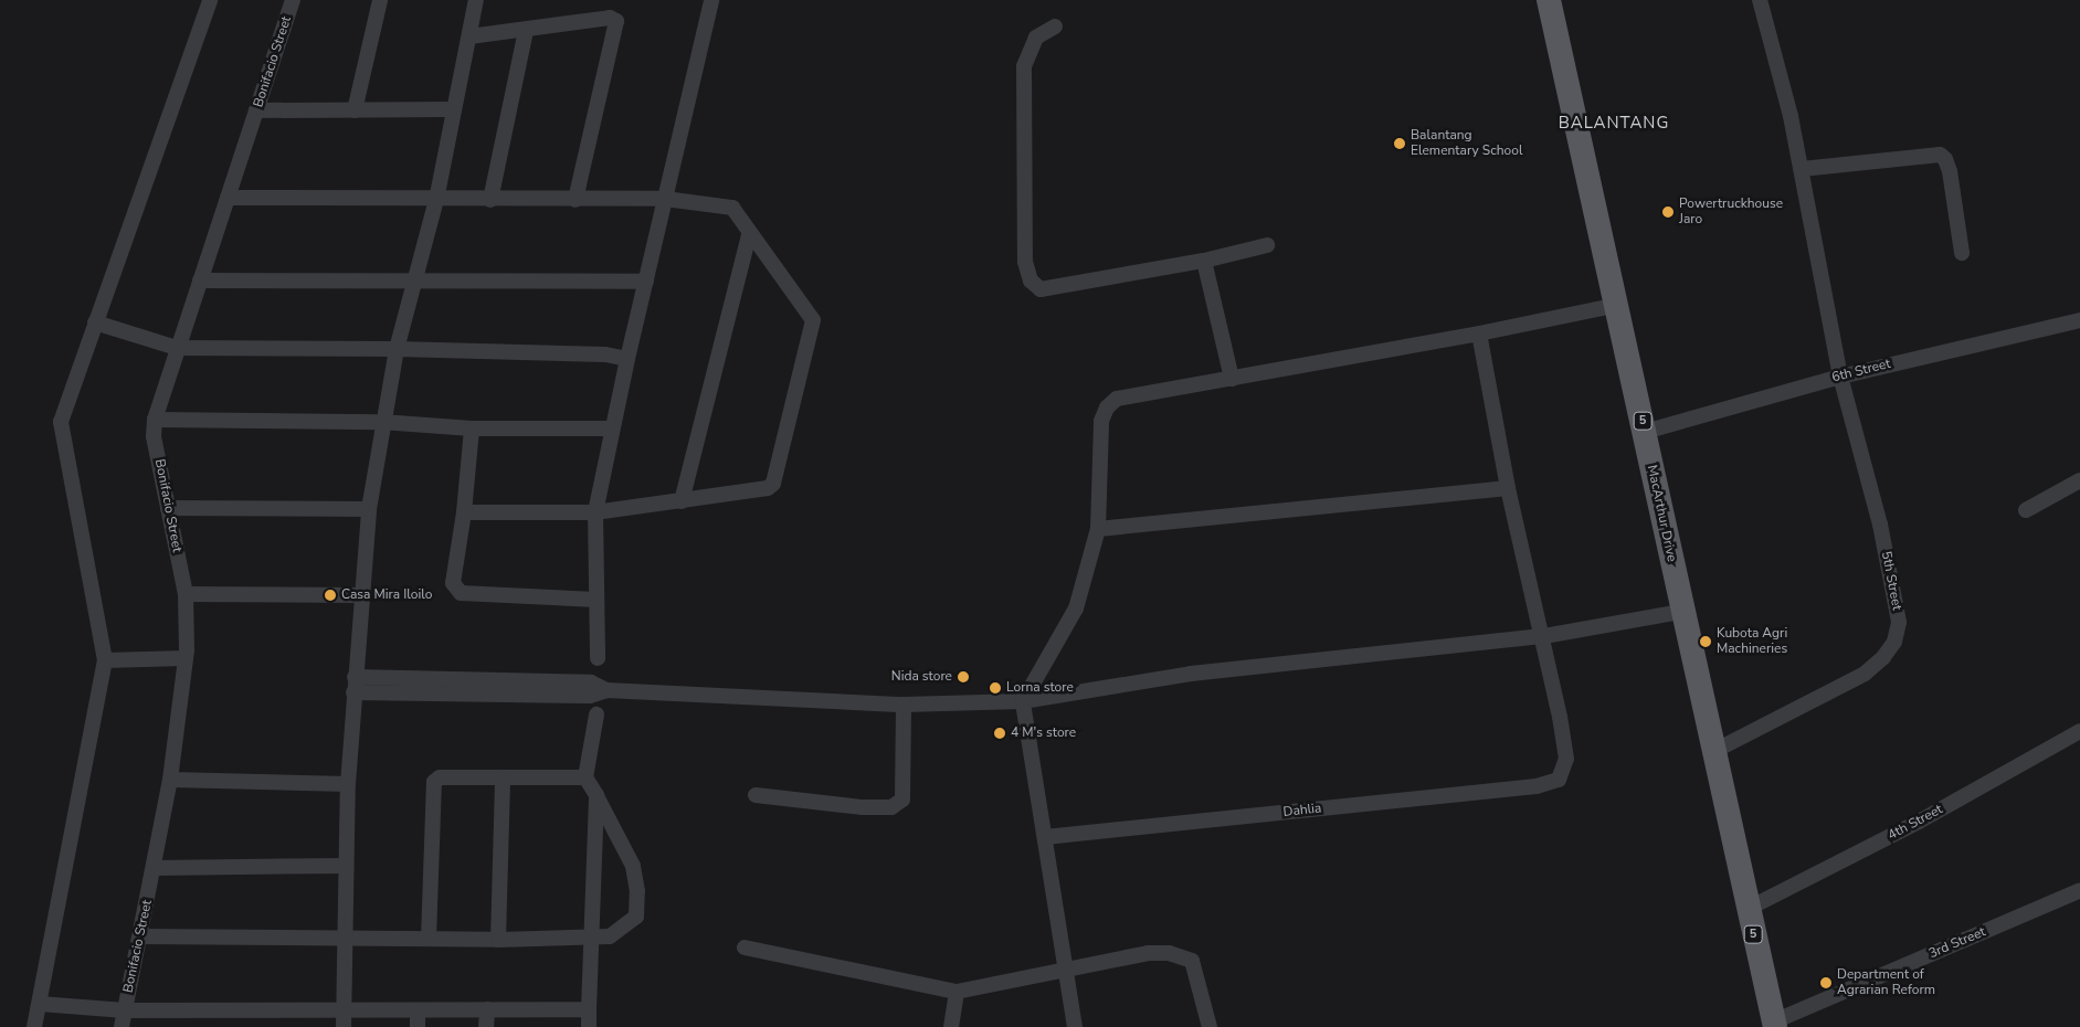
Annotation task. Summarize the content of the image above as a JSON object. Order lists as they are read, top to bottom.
{
  "streets": {
    "main road": ["5", "MacArthur Drive"],
    "street": [
      "Bonifacio Street",
      "6th Street",
      "5th Street",
      "Dahlia",
      "4th Street",
      "3rd Street"
    ]
  },
  "crossings": [
    ["6th Street", "MacArthur Drive"],
    ["6th Street", "5th Street"],
    ["MacArthur Drive", "5th Street"],
    ["MacArthur Drive", "4th Street"],
    ["MacArthur Drive", "3rd Street"]
  ],
  "districts": ["BALANTANG"],
  "places": [
    "Balantang Elementary School",
    "Powertruckhouse Jaro",
    "Casa Mira Iloilo",
    "Kubota Agri Machineries",
    "Nida store",
    "Lorna store",
    "4 M's store",
    "Department of Agrarian Reform"
  ]
}
